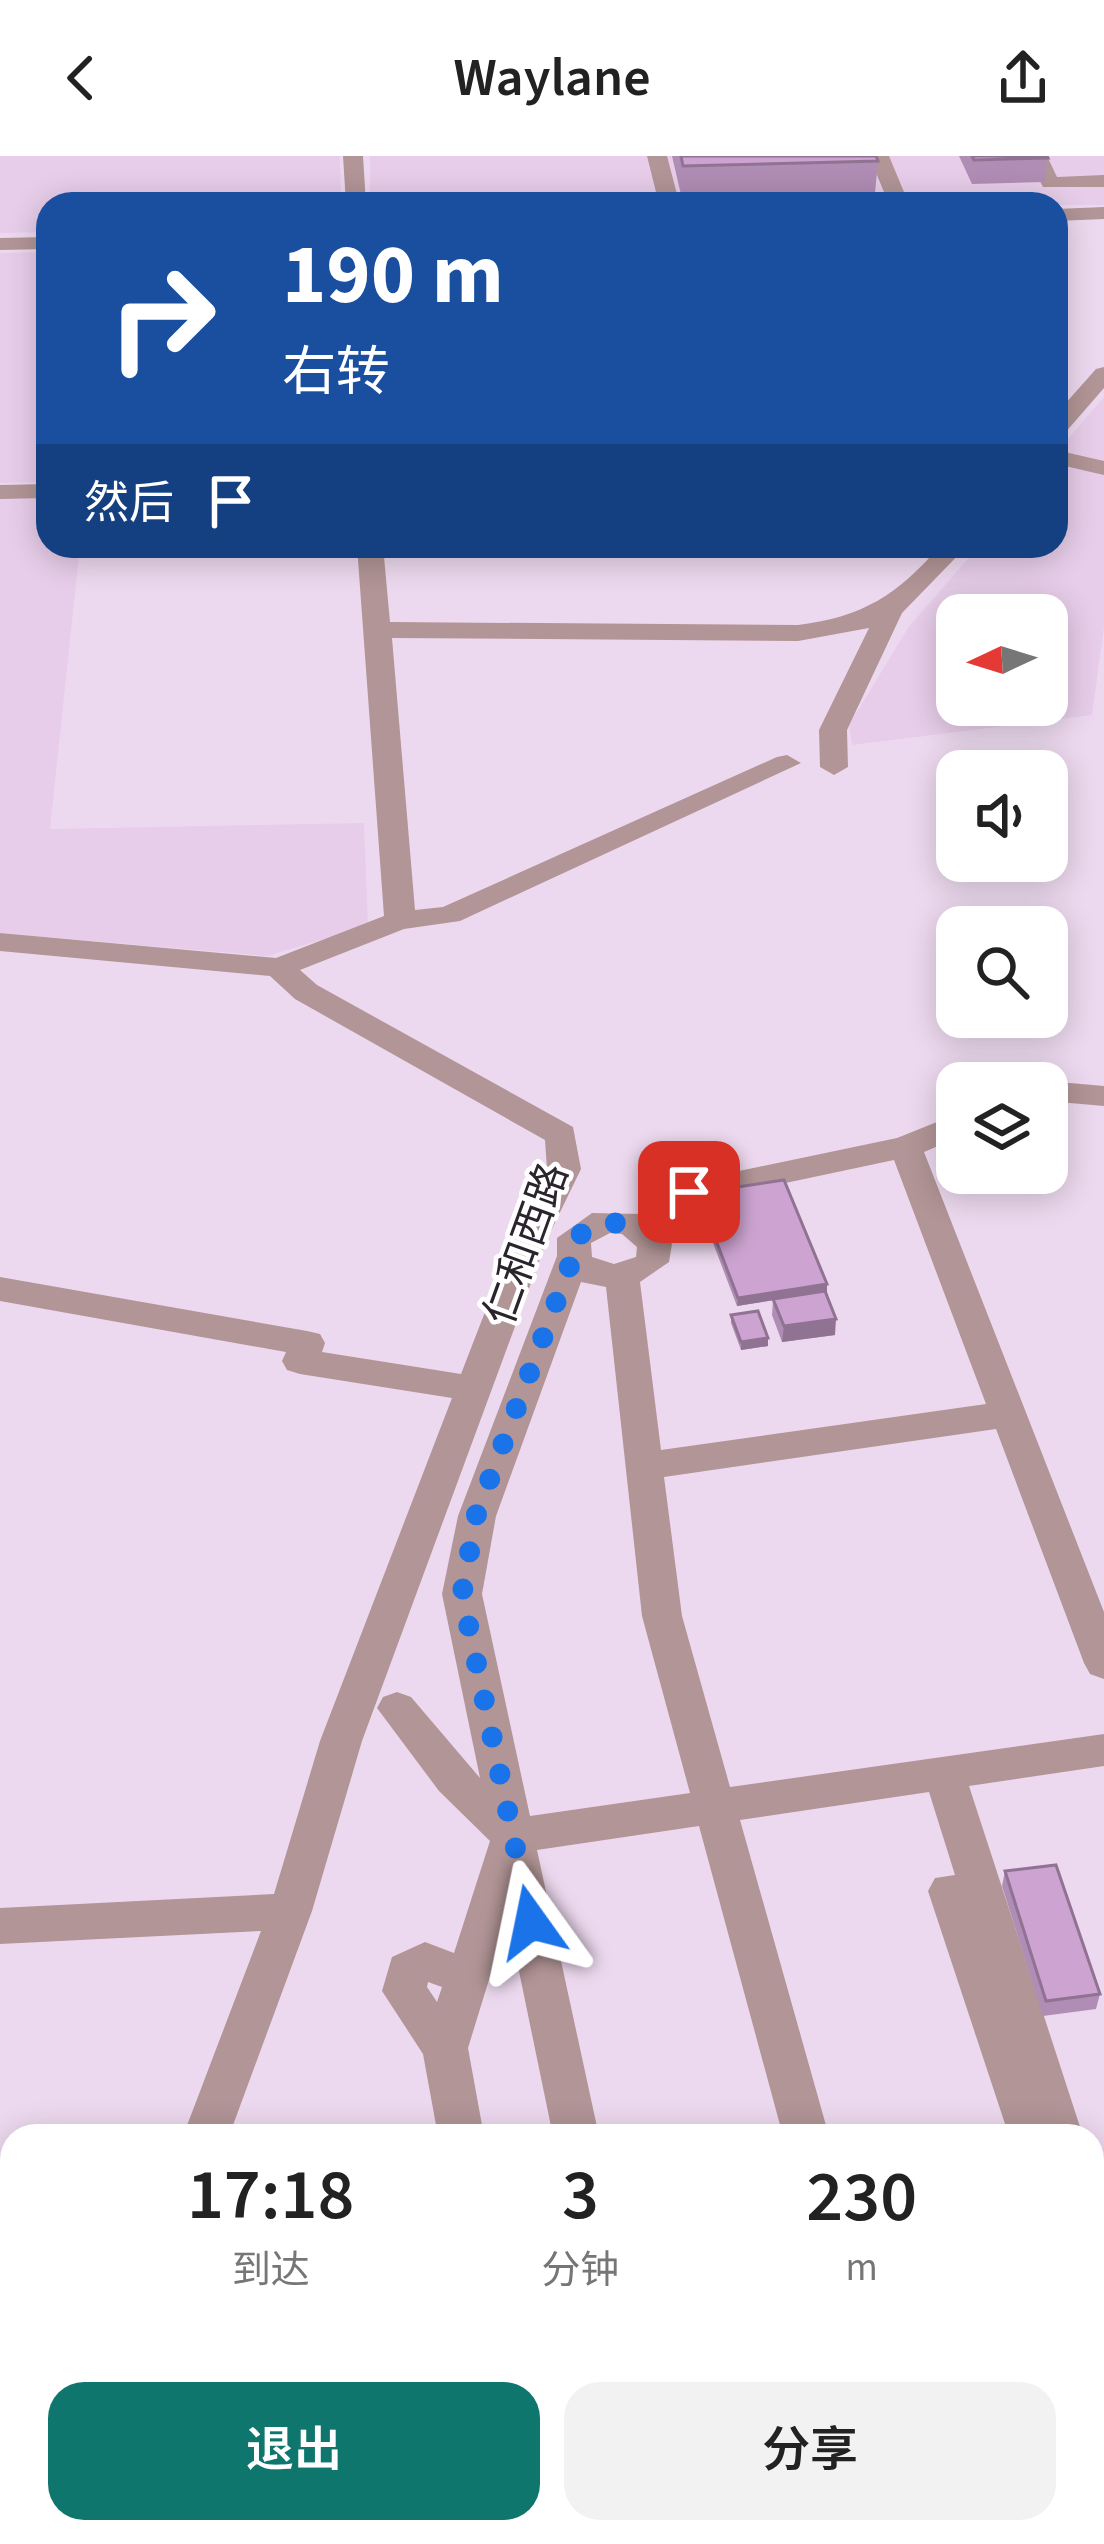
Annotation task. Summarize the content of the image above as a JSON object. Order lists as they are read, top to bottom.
{
  "streets": {
    "street": ["仁和西路"]
  },
  "north": "left",
  "page": {
    "header": "Waylane",
    "turn": ["190 m", "右转"],
    "then": "然后",
    "eta": [
      "17:18",
      "到达",
      "3",
      "分钟",
      "230",
      "m"
    ],
    "buttons": ["退出", "分享"]
  }
}
